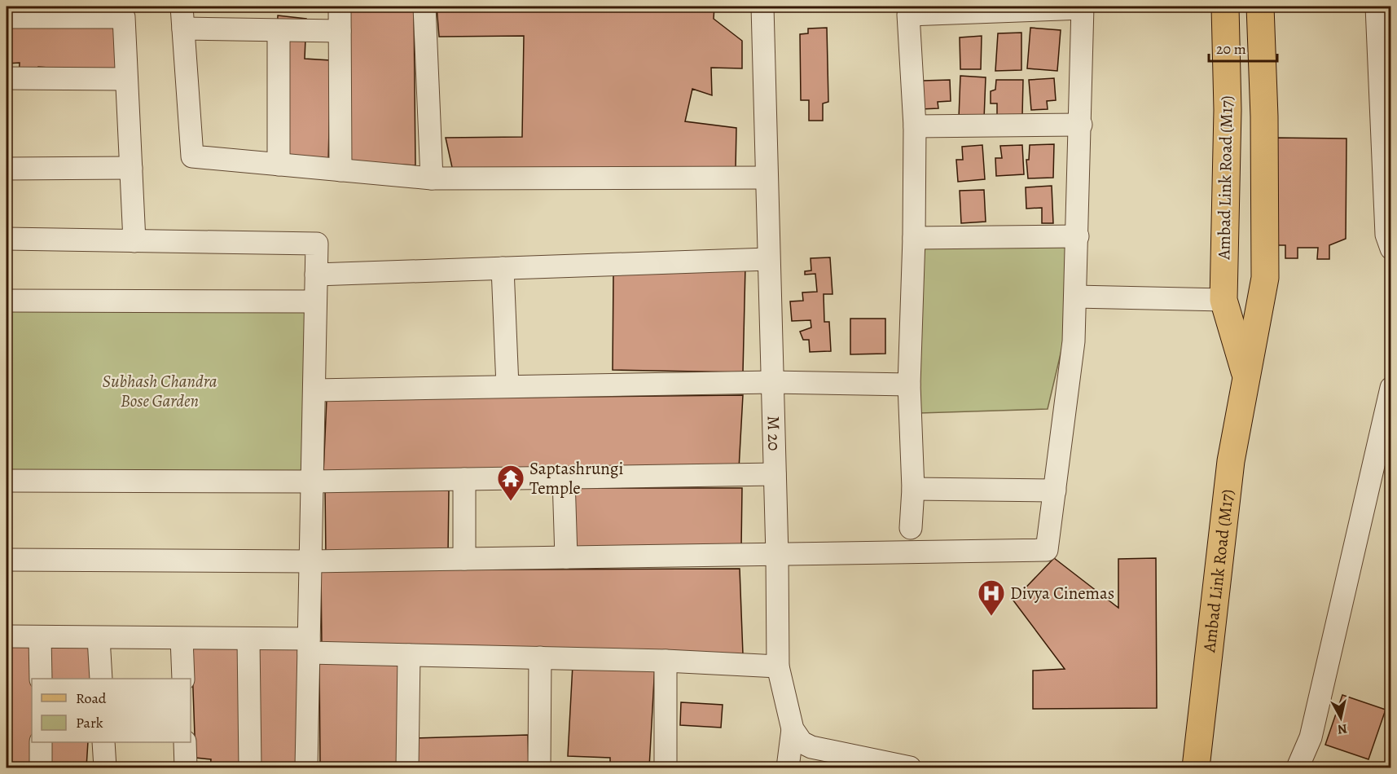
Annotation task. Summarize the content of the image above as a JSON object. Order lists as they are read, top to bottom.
{
  "streets": {
    "main road": ["Ambad Link Road (M17)"],
    "street": ["M 20"]
  },
  "parks": ["Subhash Chandra Bose Garden"],
  "places": {
    "temple": ["Saptashrungi Temple"],
    "hospital": ["Divya Cinemas"]
  },
  "legend": ["Road", "Park"],
  "scale_bar": "20 m",
  "north": "bottom"
}
